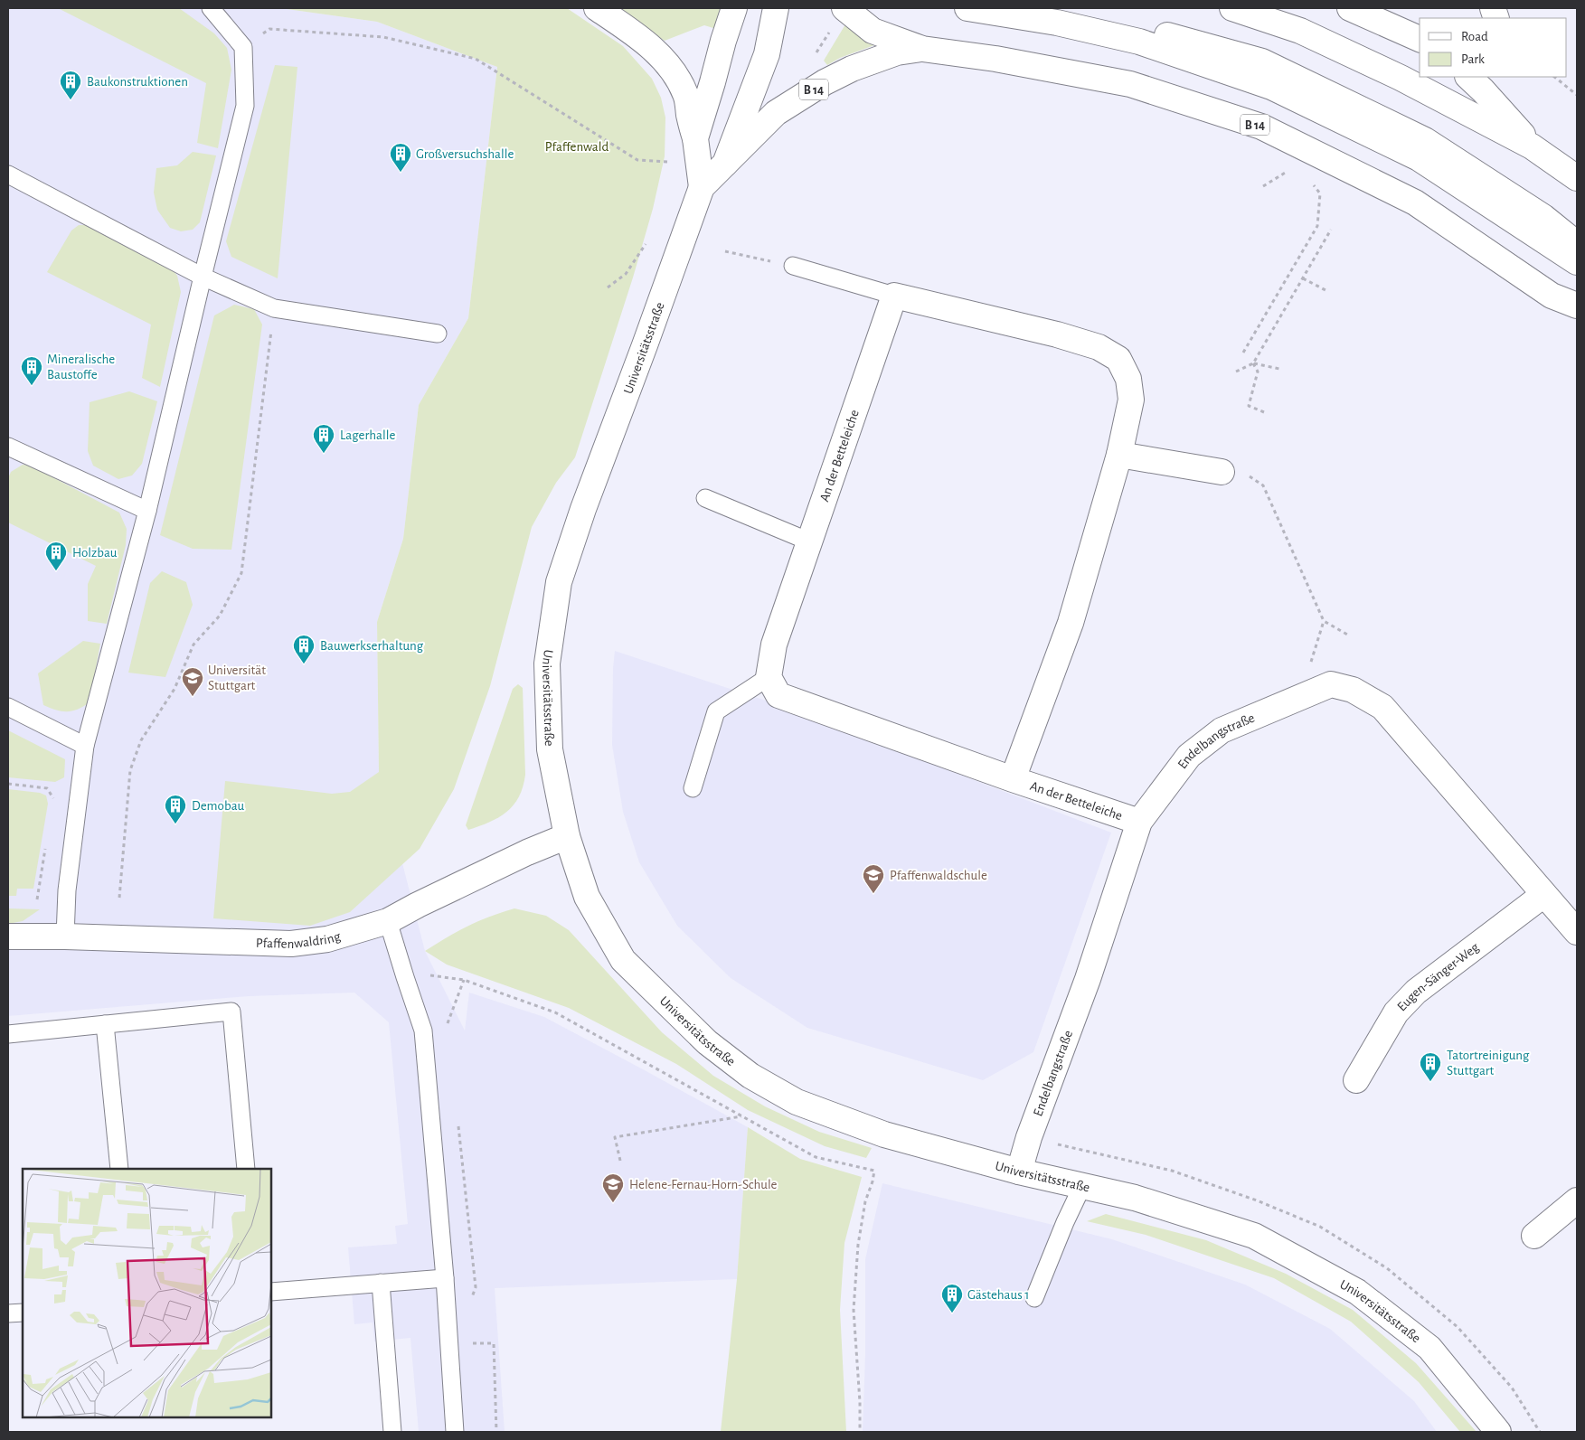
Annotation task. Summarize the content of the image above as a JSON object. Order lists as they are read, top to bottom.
{
  "streets": {
    "main road": [
      "B 14",
      "Universitätsstraße",
      "An der Betteleiche",
      "Endelbangstraße",
      "Pfaffenwaldring",
      "Eugen-Sänger-Weg"
    ]
  },
  "crossings": [
    ["B 14", "Universitätsstraße"],
    ["Universitätsstraße", "Endelbangstraße"],
    ["Universitätsstraße", "Pfaffenwaldring"],
    ["An der Betteleiche", "Endelbangstraße"],
    ["Endelbangstraße", "Eugen-Sänger-Weg"]
  ],
  "parks": ["Pfaffenwald"],
  "places": {
    "building": [
      "Baukonstruktionen",
      "Großversuchshalle",
      "Mineralische Baustoffe",
      "Lagerhalle",
      "Holzbau",
      "Bauwerkserhaltung",
      "Demobau",
      "Tatortreinigung Stuttgart",
      "Gästehaus 1"
    ],
    "school or university": ["Universität Stuttgart", "Pfaffenwaldschule", "Helene-Fernau-Horn-Schule"]
  },
  "legend": ["Road", "Park"]
}
